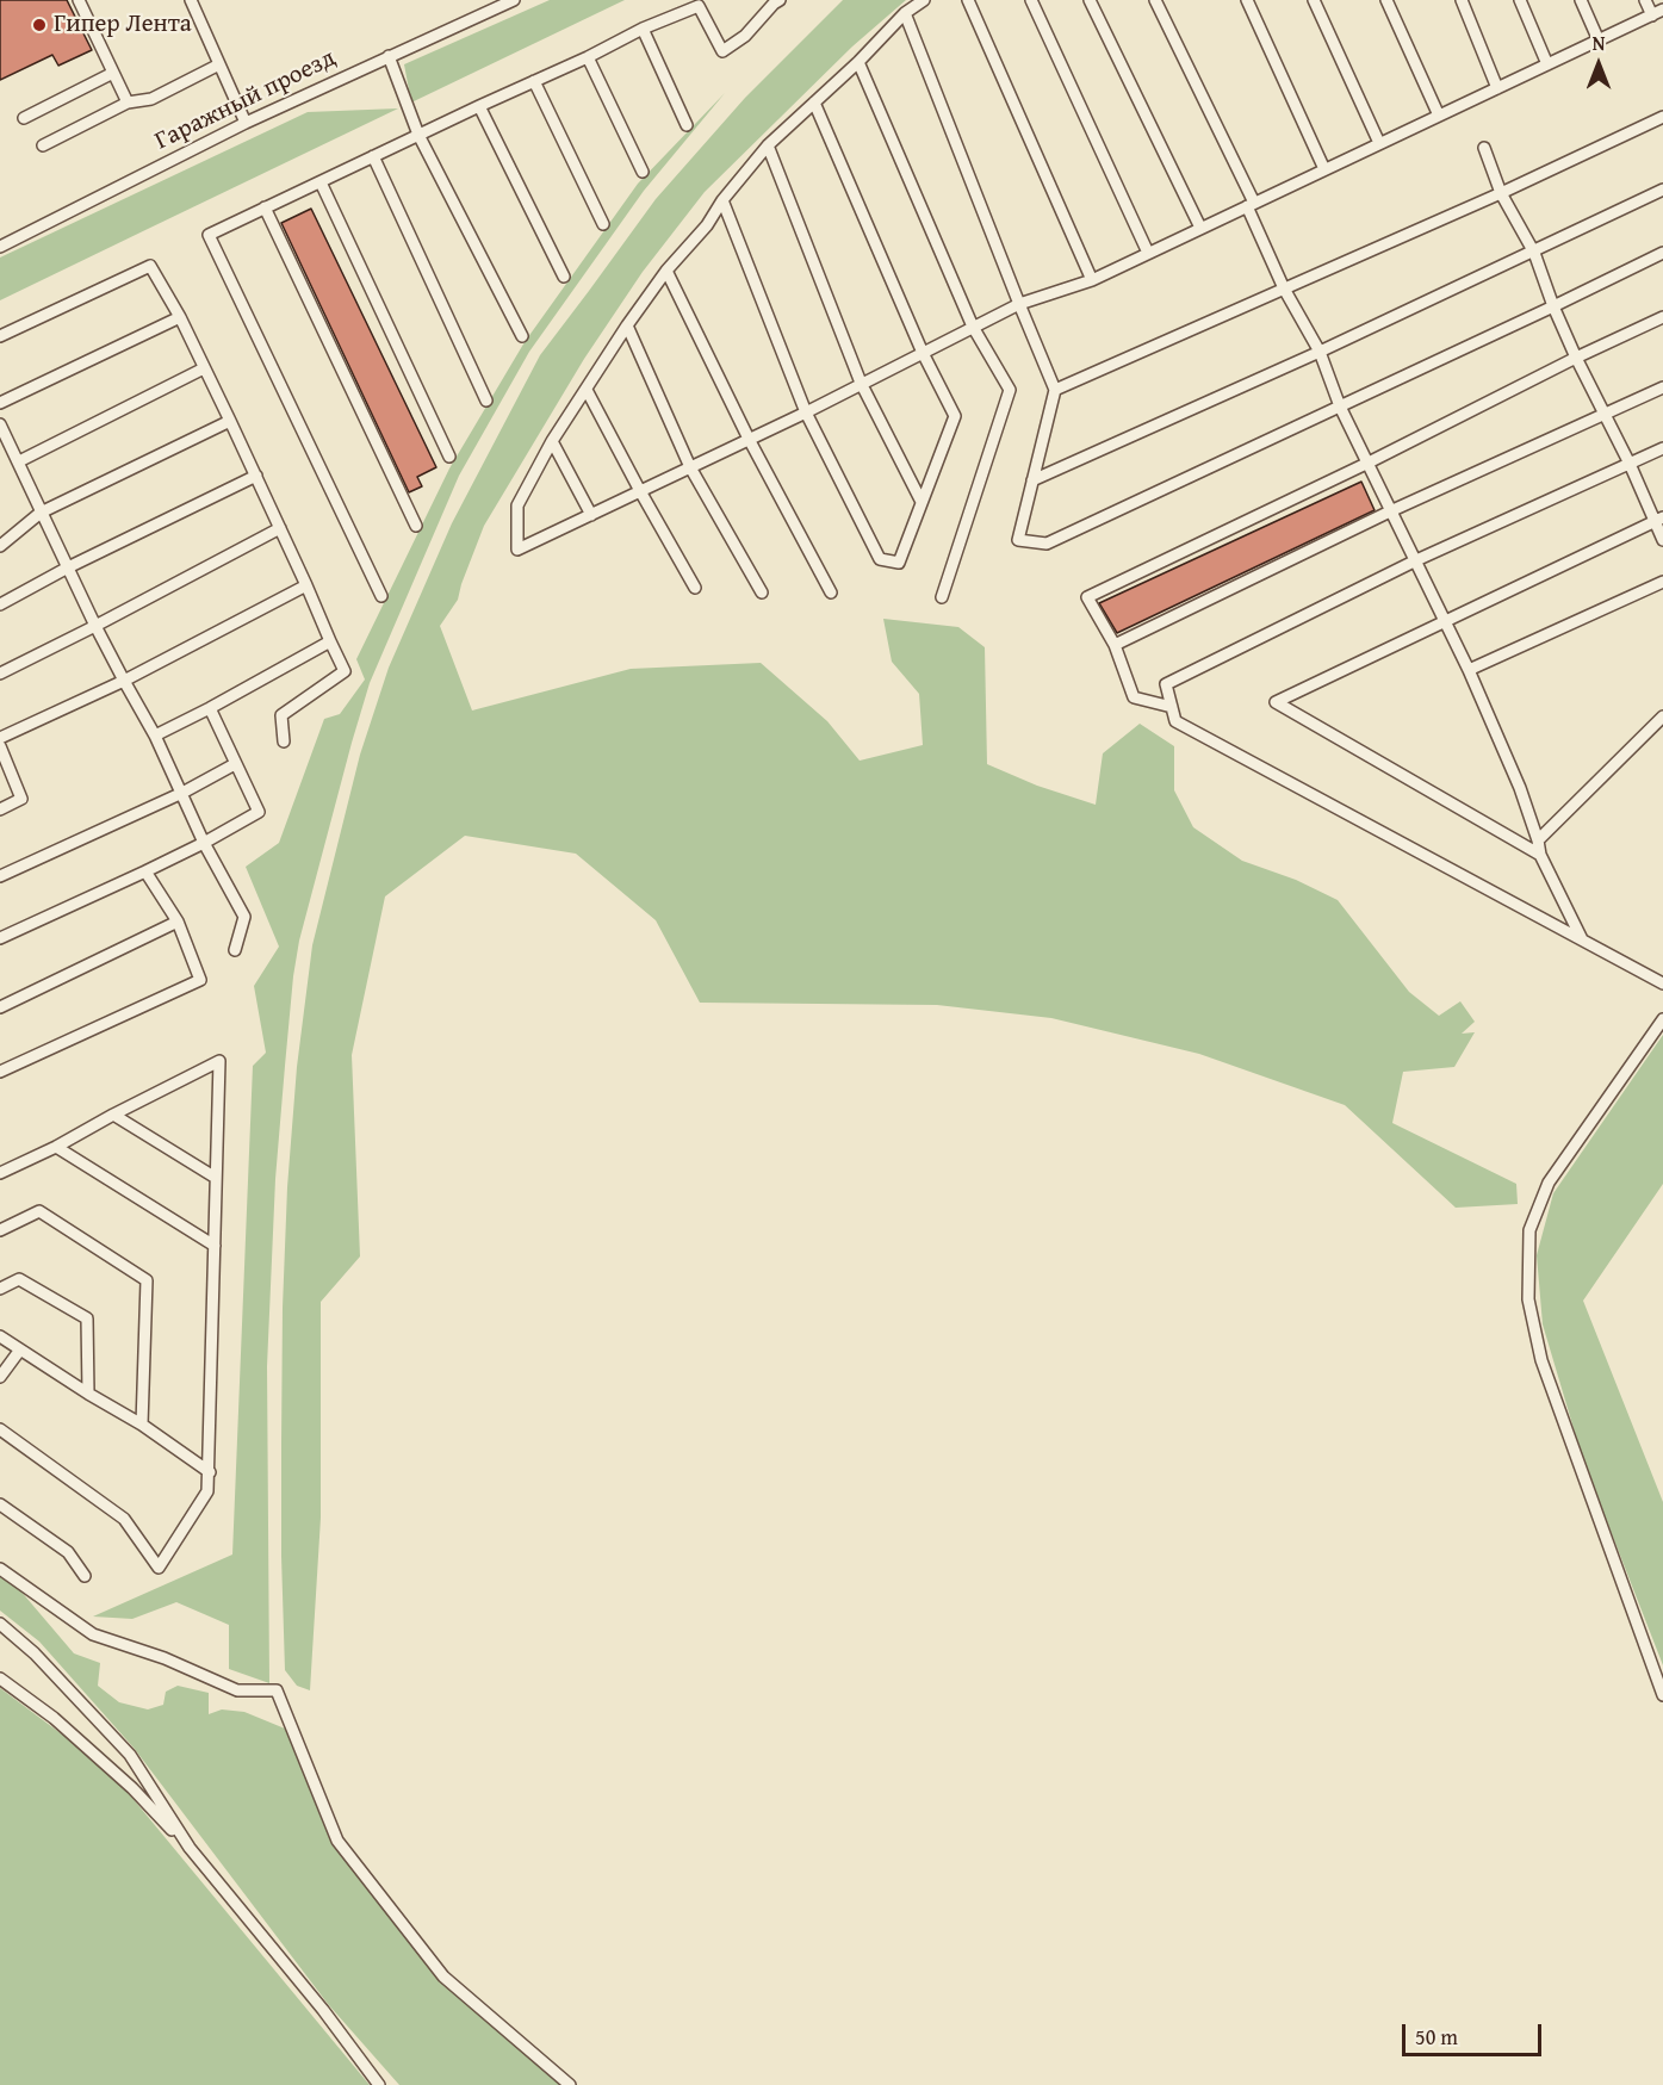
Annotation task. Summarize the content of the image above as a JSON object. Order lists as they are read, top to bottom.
{
  "streets": {
    "lane": ["Гаражный проезд"]
  },
  "places": ["Гипер Лента"],
  "scale_bar": "50 m",
  "north": "top"
}
